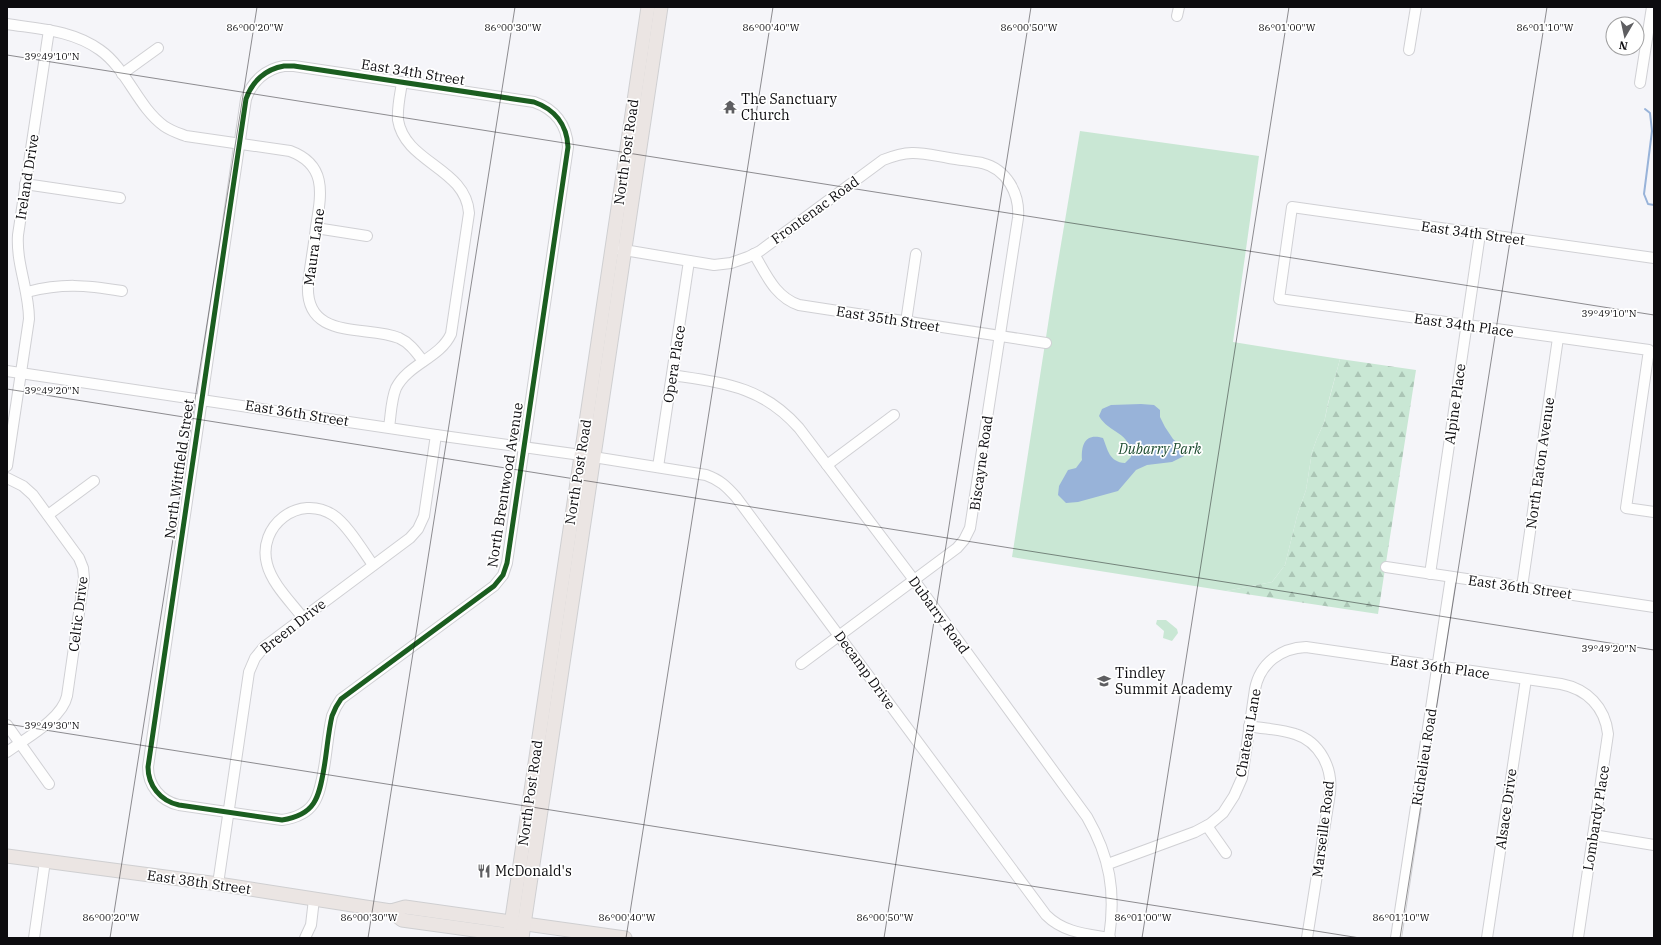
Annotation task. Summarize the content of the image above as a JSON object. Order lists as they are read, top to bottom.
{
  "streets": {
    "main road": ["North Post Road", "East 38th Street"],
    "street": [
      "East 34th Street",
      "Ireland Drive",
      "Frontenac Road",
      "Maura Lane",
      "East 35th Street",
      "East 34th Place",
      "Opera Place",
      "Alpine Place",
      "East 36th Street",
      "Biscayne Road",
      "North Eaton Avenue",
      "North Wittfield Street",
      "North Brentwood Avenue",
      "Celtic Drive",
      "Dubarry Road",
      "Breen Drive",
      "East 36th Place",
      "Decamp Drive",
      "Chateau Lane",
      "Richelieu Road",
      "Alsace Drive",
      "Lombardy Place",
      "Marseille Road"
    ]
  },
  "crossings": [
    ["East 34th Street", "East 34th Place"],
    ["East 34th Street", "Alpine Place"],
    ["East 34th Street", "North Wittfield Street"],
    ["East 34th Street", "North Brentwood Avenue"],
    ["North Post Road", "Frontenac Road"],
    ["North Post Road", "East 36th Street"],
    ["North Post Road", "Decamp Drive"],
    ["North Post Road", "East 38th Street"],
    ["Ireland Drive", "East 36th Street"],
    ["Frontenac Road", "East 35th Street"],
    ["Frontenac Road", "Opera Place"],
    ["Frontenac Road", "Biscayne Road"],
    ["Maura Lane", "North Wittfield Street"],
    ["East 35th Street", "Biscayne Road"],
    ["East 34th Place", "Alpine Place"],
    ["East 34th Place", "North Eaton Avenue"],
    ["Opera Place", "Dubarry Road"],
    ["Opera Place", "Decamp Drive"],
    ["Alpine Place", "East 36th Street"],
    ["East 36th Street", "North Eaton Avenue"],
    ["East 36th Street", "North Wittfield Street"],
    ["East 36th Street", "North Brentwood Avenue"],
    ["East 36th Street", "Breen Drive"],
    ["East 36th Street", "Decamp Drive"],
    ["East 36th Street", "Richelieu Road"],
    ["Biscayne Road", "Dubarry Road"],
    ["Biscayne Road", "Decamp Drive"],
    ["North Wittfield Street", "North Brentwood Avenue"],
    ["North Wittfield Street", "Breen Drive"],
    ["North Brentwood Avenue", "Breen Drive"],
    ["Dubarry Road", "Decamp Drive"],
    ["Dubarry Road", "Chateau Lane"],
    ["Breen Drive", "East 38th Street"],
    ["East 36th Place", "Chateau Lane"],
    ["East 36th Place", "Richelieu Road"],
    ["East 36th Place", "Alsace Drive"],
    ["East 36th Place", "Lombardy Place"],
    ["Chateau Lane", "Marseille Road"]
  ],
  "parks": ["Dubarry Park"],
  "places": {
    "temple": ["The Sanctuary Church"],
    "school or university": ["Tindley Summit Academy"],
    "restaurant": ["McDonald's"]
  },
  "north": "bottom",
  "coordinates": [
    "86°00'20\"W",
    "86°00'30\"W",
    "86°00'40\"W",
    "86°00'50\"W",
    "86°01'00\"W",
    "86°01'10\"W",
    "39°49'10\"N",
    "39°49'20\"N",
    "39°49'30\"N"
  ]
}
